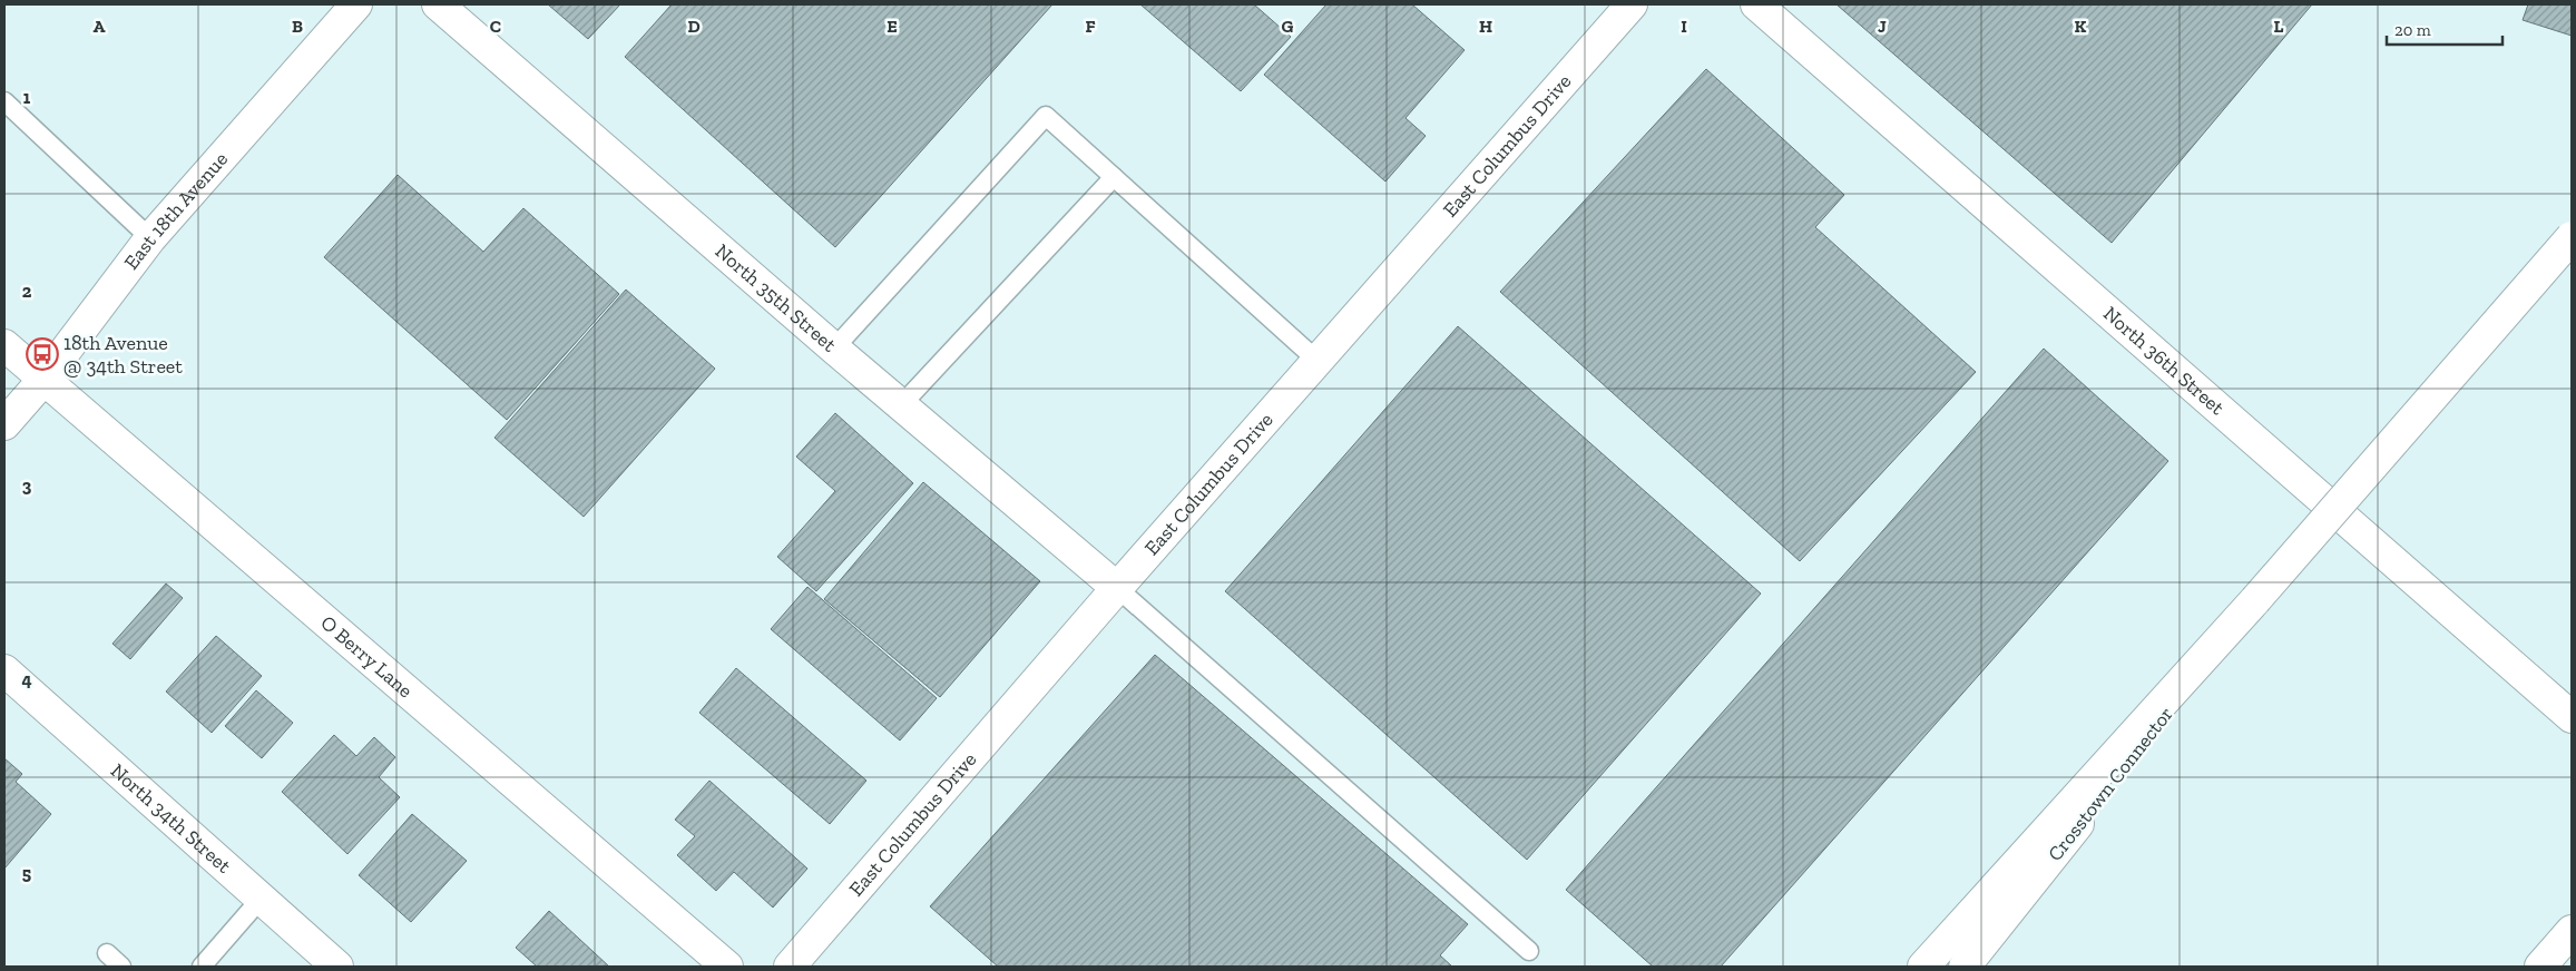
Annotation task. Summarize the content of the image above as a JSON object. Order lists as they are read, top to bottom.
{
  "streets": {
    "main road": [
      "East Columbus Drive",
      "East 18th Avenue",
      "North 35th Street",
      "North 36th Street",
      "O Berry Lane",
      "Crosstown Connector",
      "North 34th Street"
    ]
  },
  "crossings": [
    ["East Columbus Drive", "North 35th Street"],
    ["East 18th Avenue", "O Berry Lane"]
  ],
  "places": {
    "bus stop": ["18th Avenue @ 34th Street"]
  },
  "scale_bar": "20 m",
  "grid": {
    "columns": [
      "A",
      "B",
      "C",
      "D",
      "E",
      "F",
      "G",
      "H",
      "I",
      "J",
      "K",
      "L"
    ],
    "rows": [
      "1",
      "2",
      "3",
      "4",
      "5"
    ]
  }
}
